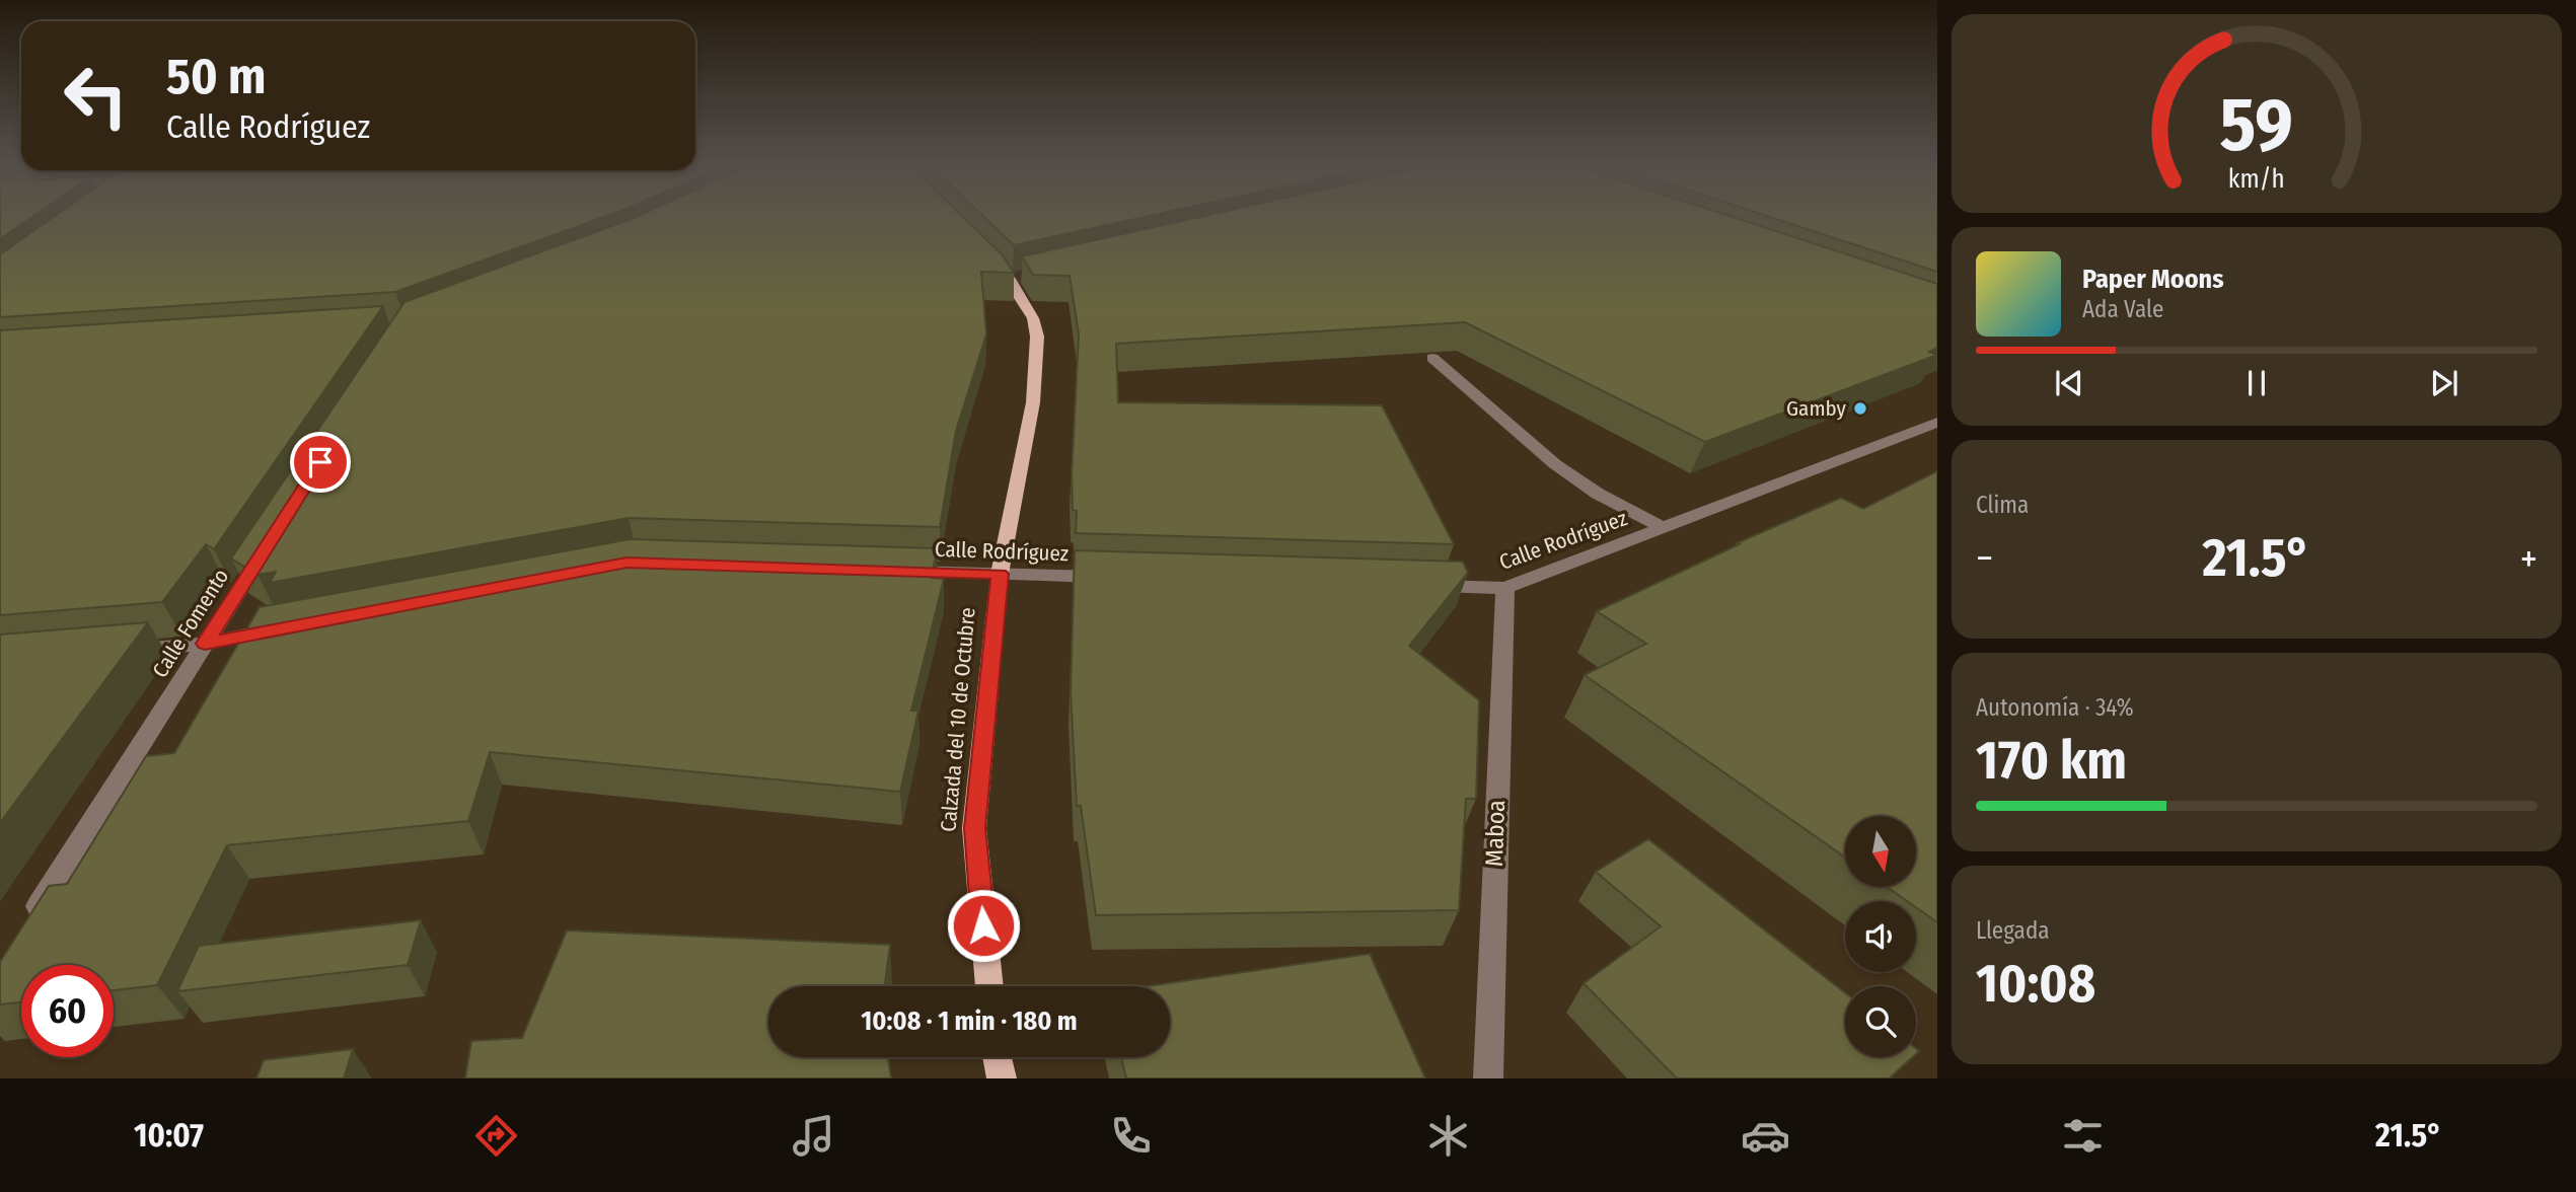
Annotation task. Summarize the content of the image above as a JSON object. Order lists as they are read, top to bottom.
{
  "streets": {
    "main road": ["Calzada del 10 de Octubre"],
    "street": ["Calle Rodríguez", "Calle Fomento", "Maboa"]
  },
  "crossings": [
    ["Calle Rodríguez", "Calzada del 10 de Octubre"],
    ["Calle Rodríguez", "Maboa"]
  ],
  "places": ["Gamby"],
  "north": "bottom",
  "page": {
    "turn": ["50 m", "Calle Rodríguez"],
    "song": ["Paper Moons", "Ada Vale"],
    "tile": [
      "Clima",
      ["Autonomía · 34%", "170 km"],
      ["Llegada", "10:08"]
    ],
    "heat": ["−", "21.5°", "+"],
    "limit": "60",
    "trip": "10:08 · 1 min · 180 m",
    "tabs": ["10:07", "21.5°"],
    "gauge": ["59", "km/h"]
  }
}
